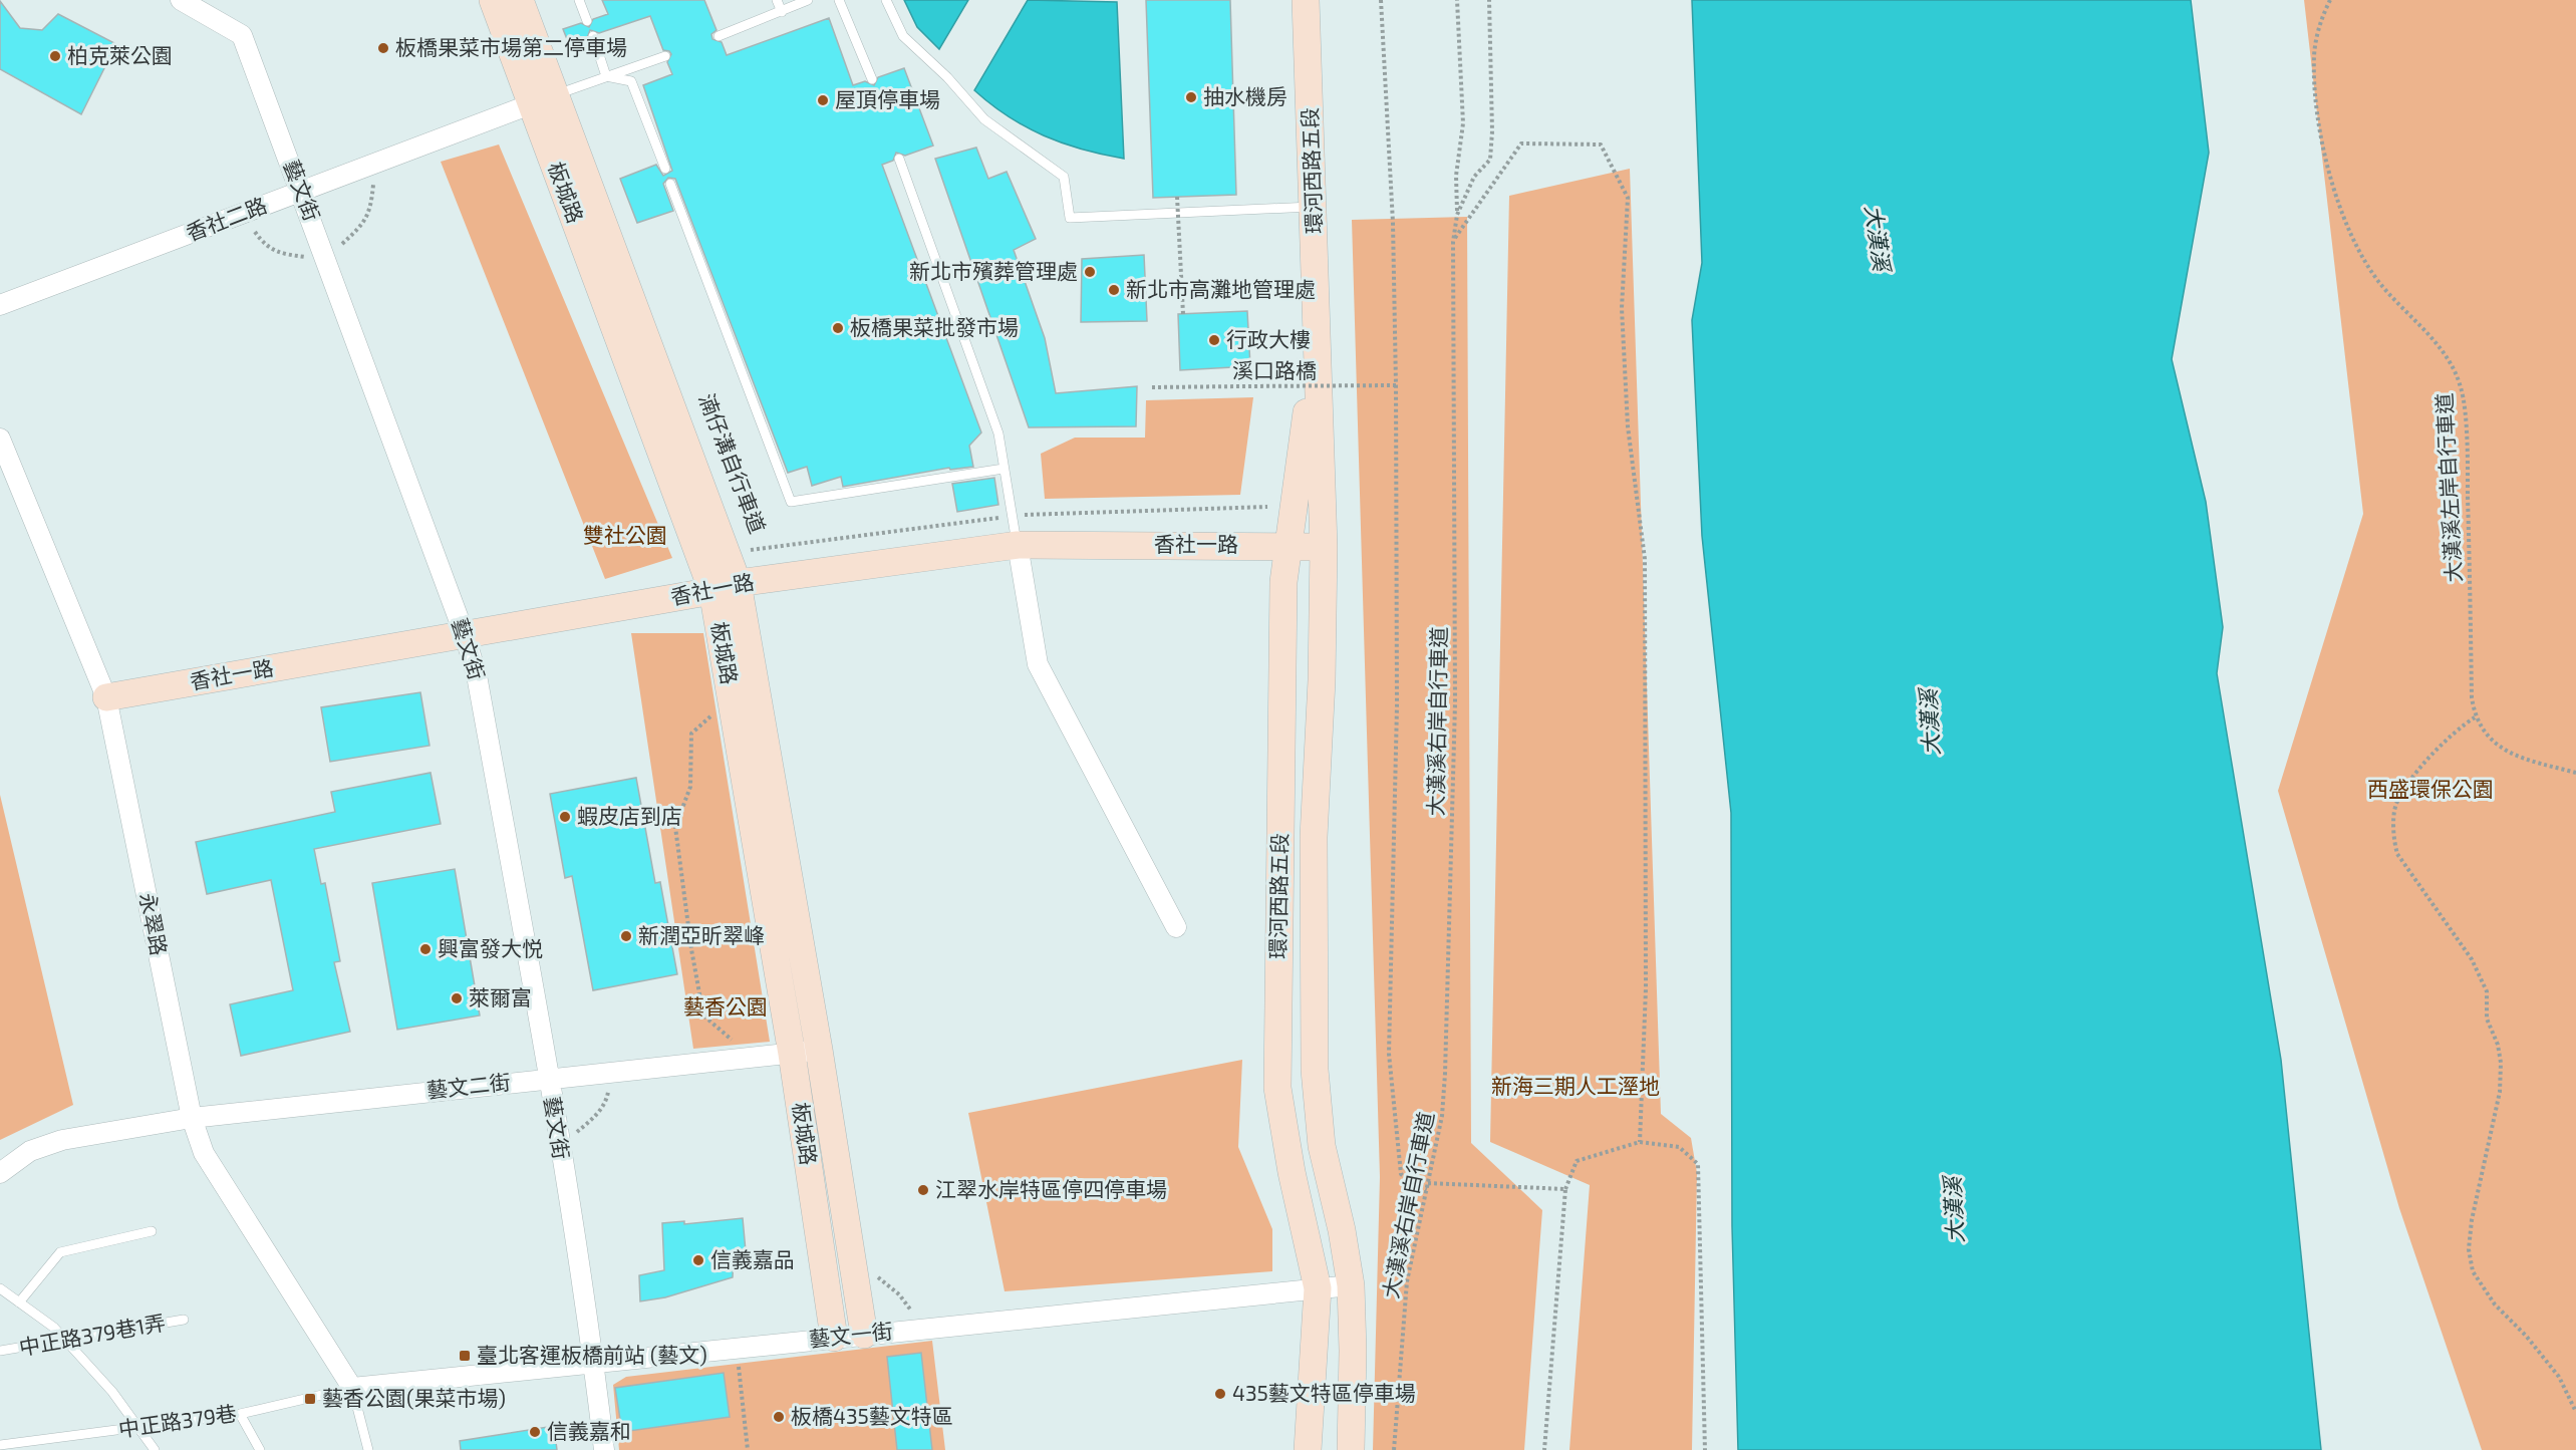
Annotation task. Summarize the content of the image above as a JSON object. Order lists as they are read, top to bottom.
{
  "streets": {
    "street": [
      "環河西路五段",
      "藝文街",
      "板城路",
      "香社二路",
      "香社一路",
      "永翠路",
      "藝文二街",
      "藝文一街"
    ],
    "lane": ["中正路379巷1弄", "中正路379巷"],
    "path": [
      "溪口路橋",
      "湳仔溝自行車道",
      "大漢溪左岸自行車道",
      "大漢溪右岸自行車道"
    ]
  },
  "crossings": [
    ["環河西路五段", "香社一路"],
    ["環河西路五段", "藝文一街"],
    ["藝文街", "香社二路"],
    ["藝文街", "香社一路"],
    ["藝文街", "藝文二街"],
    ["藝文街", "藝文一街"],
    ["板城路", "香社二路"],
    ["板城路", "香社一路"],
    ["板城路", "藝文二街"],
    ["板城路", "藝文一街"],
    ["香社一路", "永翠路"],
    ["永翠路", "藝文二街"],
    ["永翠路", "藝文一街"],
    ["永翠路", "中正路379巷"],
    ["藝文一街", "中正路379巷"]
  ],
  "water": ["大漢溪"],
  "parks": [
    "雙社公園",
    "西盛環保公園",
    "藝香公園",
    "新海三期人工溼地"
  ],
  "places": {
    "other": [
      "板橋果菜市場第二停車場",
      "柏克萊公園",
      "抽水機房",
      "屋頂停車場",
      "新北市殯葬管理處",
      "新北市高灘地管理處",
      "板橋果菜批發市場",
      "行政大樓",
      "蝦皮店到店",
      "新潤亞昕翠峰",
      "興富發大悦",
      "萊爾富",
      "江翠水岸特區停四停車場",
      "信義嘉品",
      "435藝文特區停車場",
      "板橋435藝文特區",
      "信義嘉和"
    ],
    "transit": ["臺北客運板橋前站 (藝文)", "藝香公園(果菜市場)"]
  }
}
